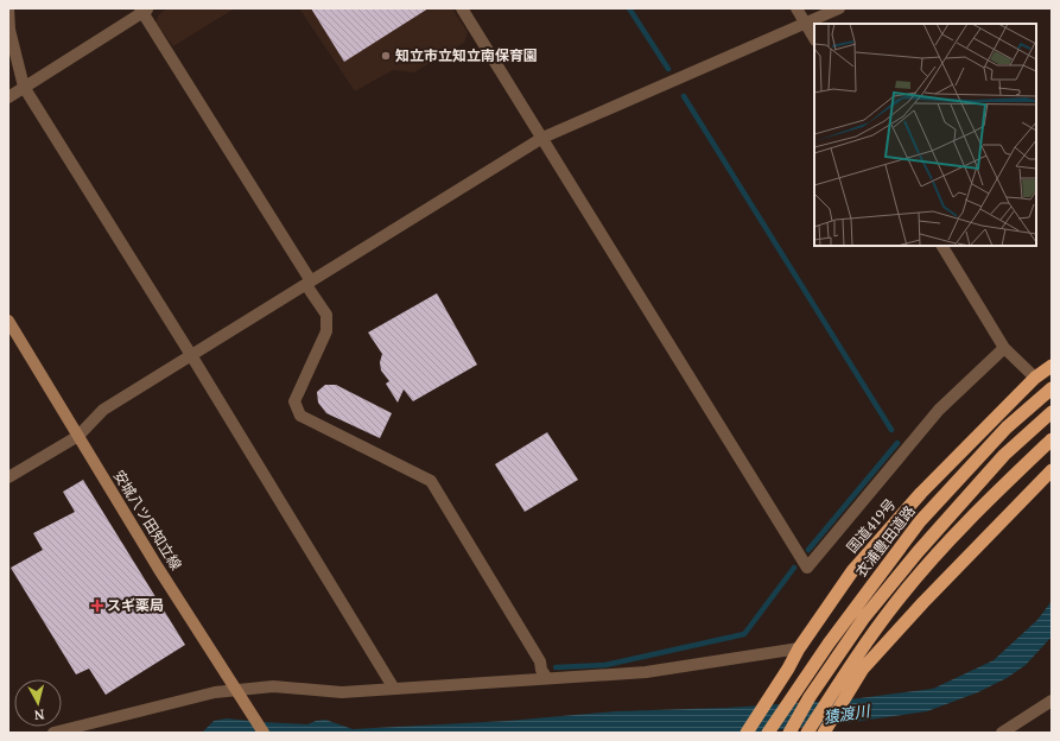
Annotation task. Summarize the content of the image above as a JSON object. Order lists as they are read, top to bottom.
{
  "streets": {
    "highway": ["国道419号", "衣浦豊田道路"],
    "main road": ["安城八ツ田知立線"]
  },
  "water": ["猿渡川"],
  "places": {
    "other": ["知立市立知立南保育園"],
    "health": ["スギ薬局"]
  },
  "north": "bottom"
}
